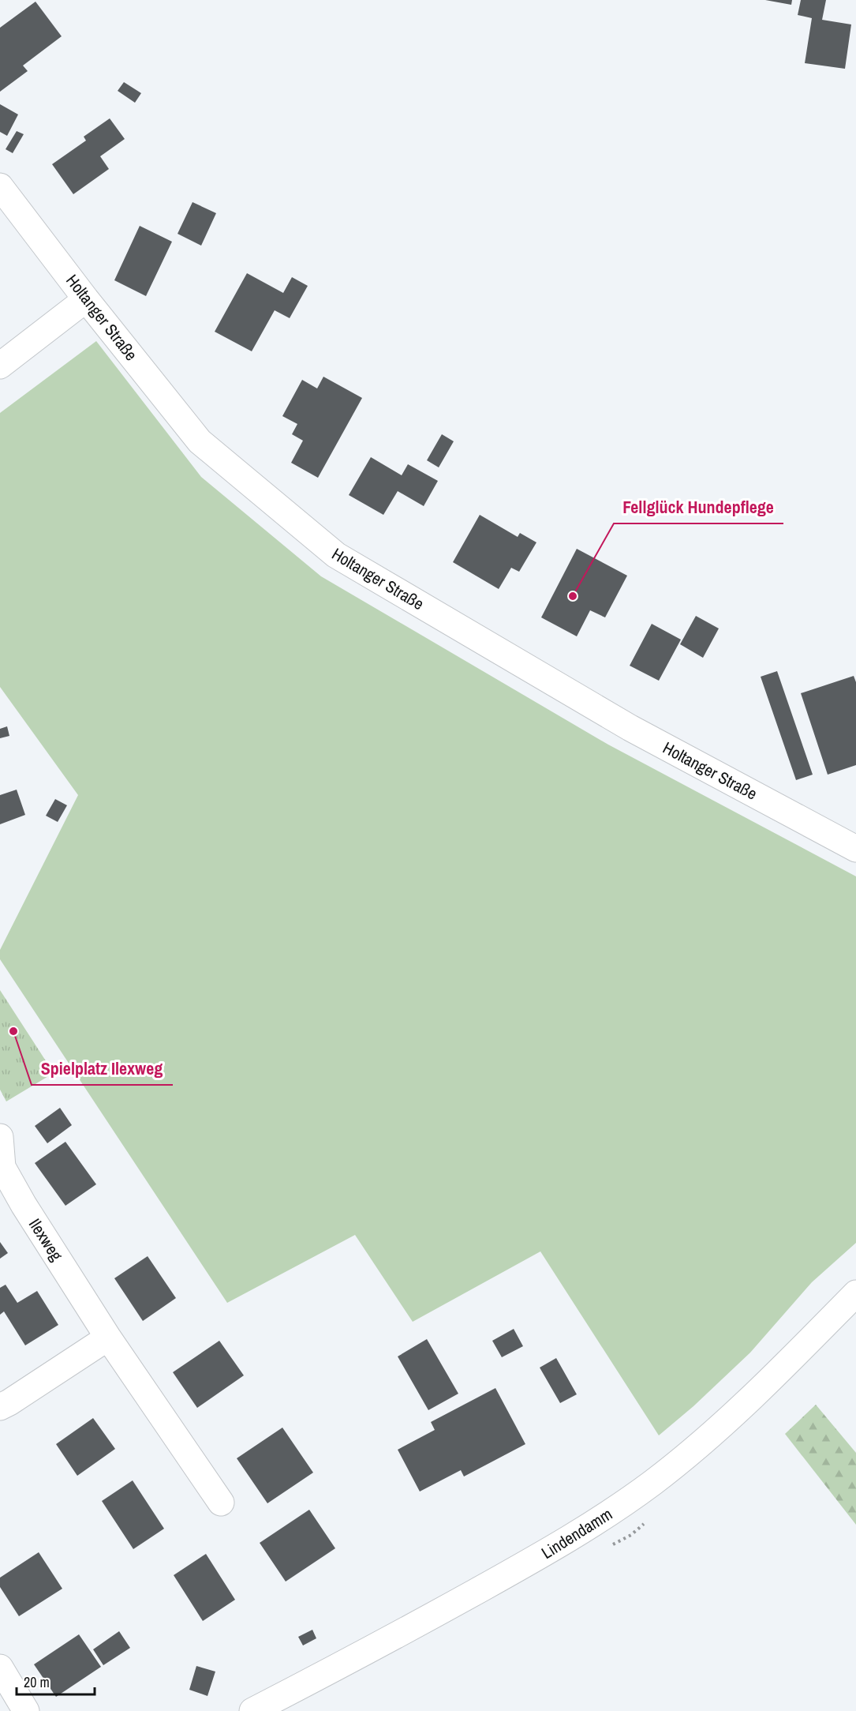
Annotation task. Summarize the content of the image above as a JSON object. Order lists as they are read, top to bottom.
{
  "streets": {
    "street": ["Holtanger Straße", "Ilexweg", "Lindendamm"]
  },
  "places": ["Fellglück Hundepflege", "Spielplatz Ilexweg"],
  "scale_bar": "20 m"
}
